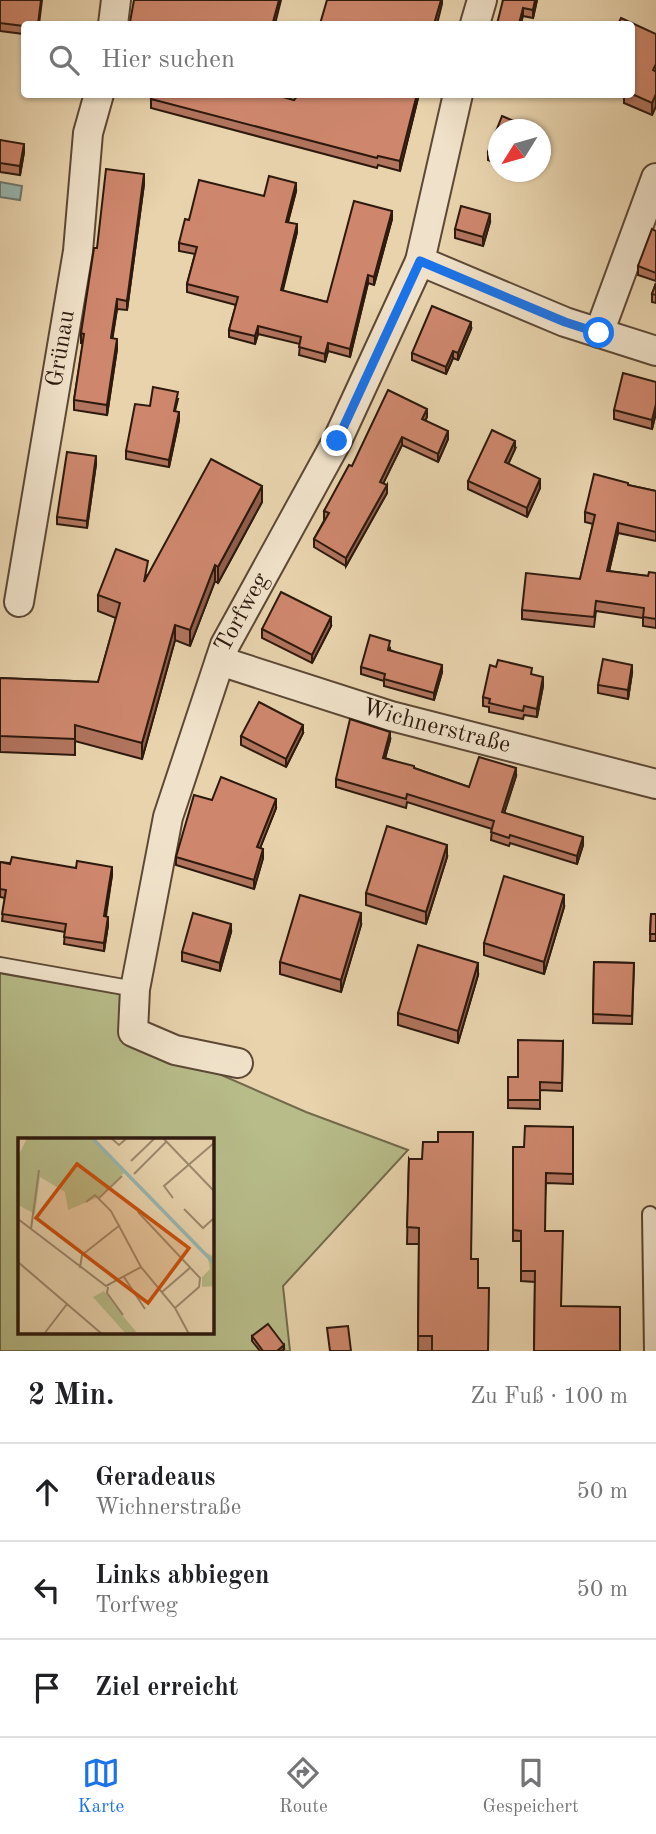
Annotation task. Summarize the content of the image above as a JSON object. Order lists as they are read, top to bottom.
{
  "streets": {
    "street": ["Grünau", "Torfweg", "Wichnerstraße"]
  },
  "crossings": [
    ["Torfweg", "Wichnerstraße"]
  ],
  "north": "bottom left",
  "page": {
    "search": "Hier suchen",
    "heading": ["2 Min.", "Zu Fuß · 100 m"],
    "list": [
      ["Geradeaus", "Wichnerstraße", "50 m"],
      ["Links abbiegen", "Torfweg", "50 m"],
      "Ziel erreicht"
    ],
    "nav": ["Karte", "Route", "Gespeichert"]
  }
}
